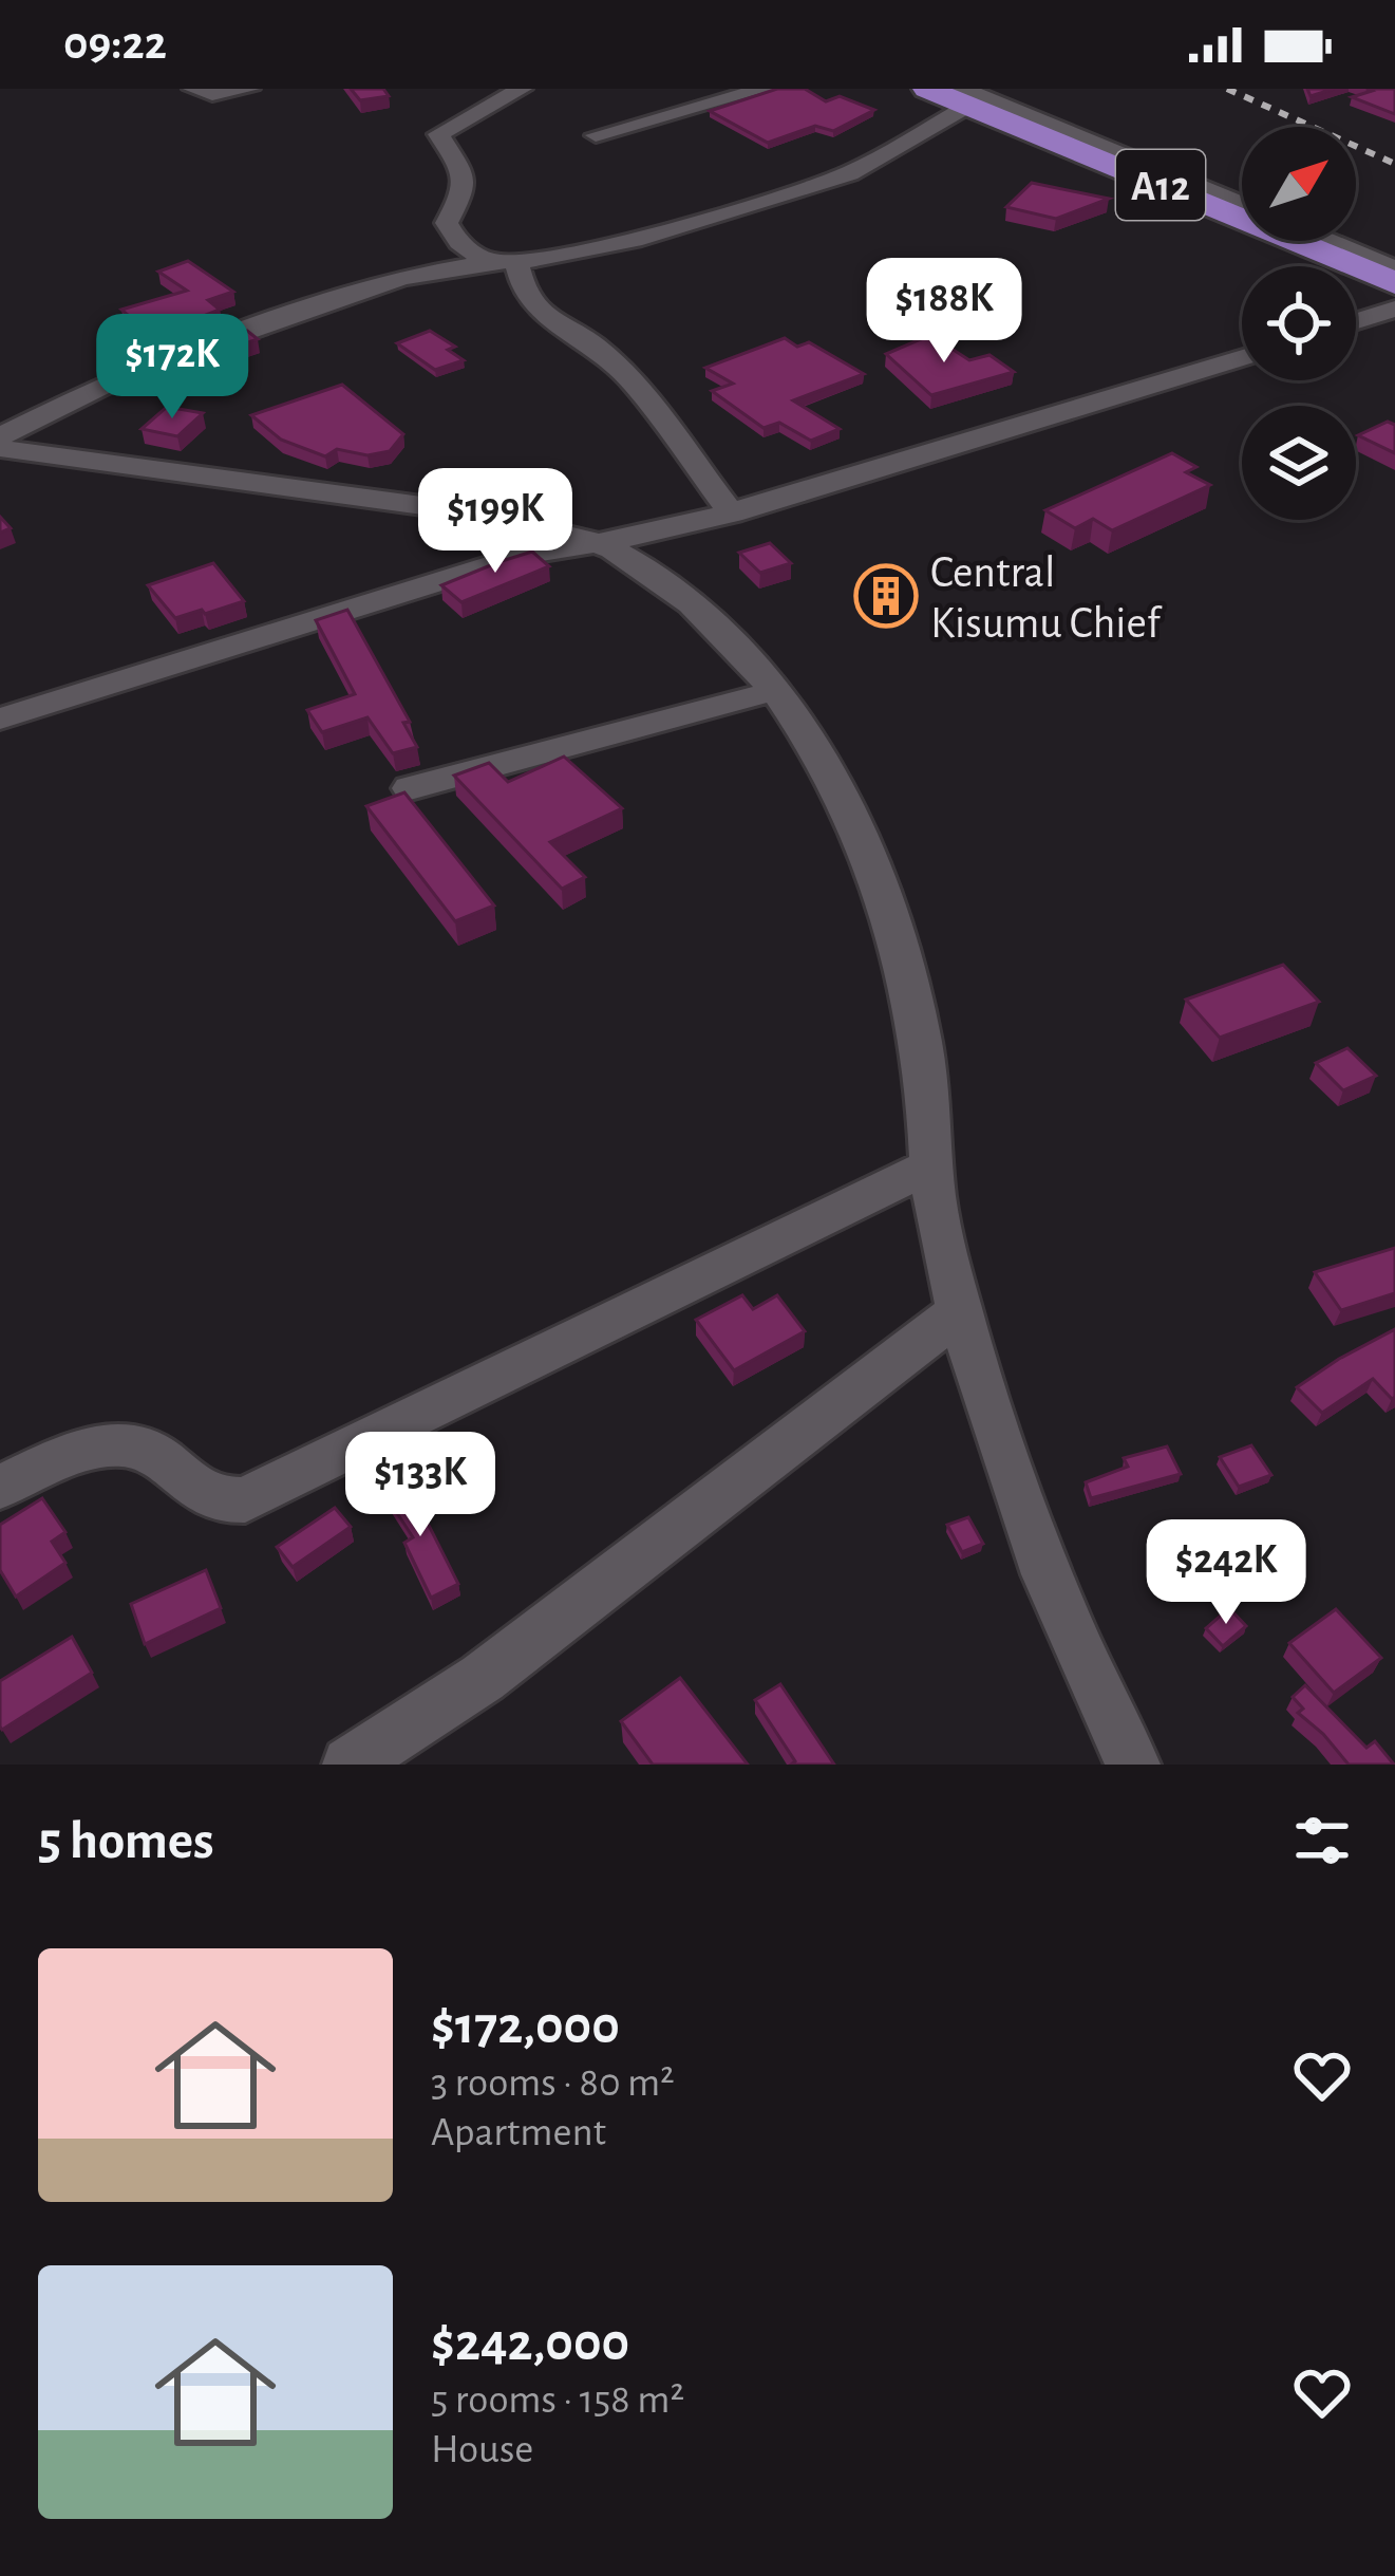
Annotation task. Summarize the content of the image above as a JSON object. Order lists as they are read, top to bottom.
{
  "streets": {
    "highway": ["A12"]
  },
  "places": {
    "building": ["Central Kisumu Chief"]
  },
  "north": "top right",
  "page": {
    "status": "09:22",
    "price": [
      "$188K",
      "$172K",
      "$199K",
      "$133K",
      "$242K"
    ],
    "heading": "5 homes",
    "list": [
      {
        "name": "$172,000",
        "note": "3 rooms · 80 m² · Apartment"
      },
      {
        "name": "$242,000",
        "note": "5 rooms · 158 m² · House"
      }
    ]
  }
}
